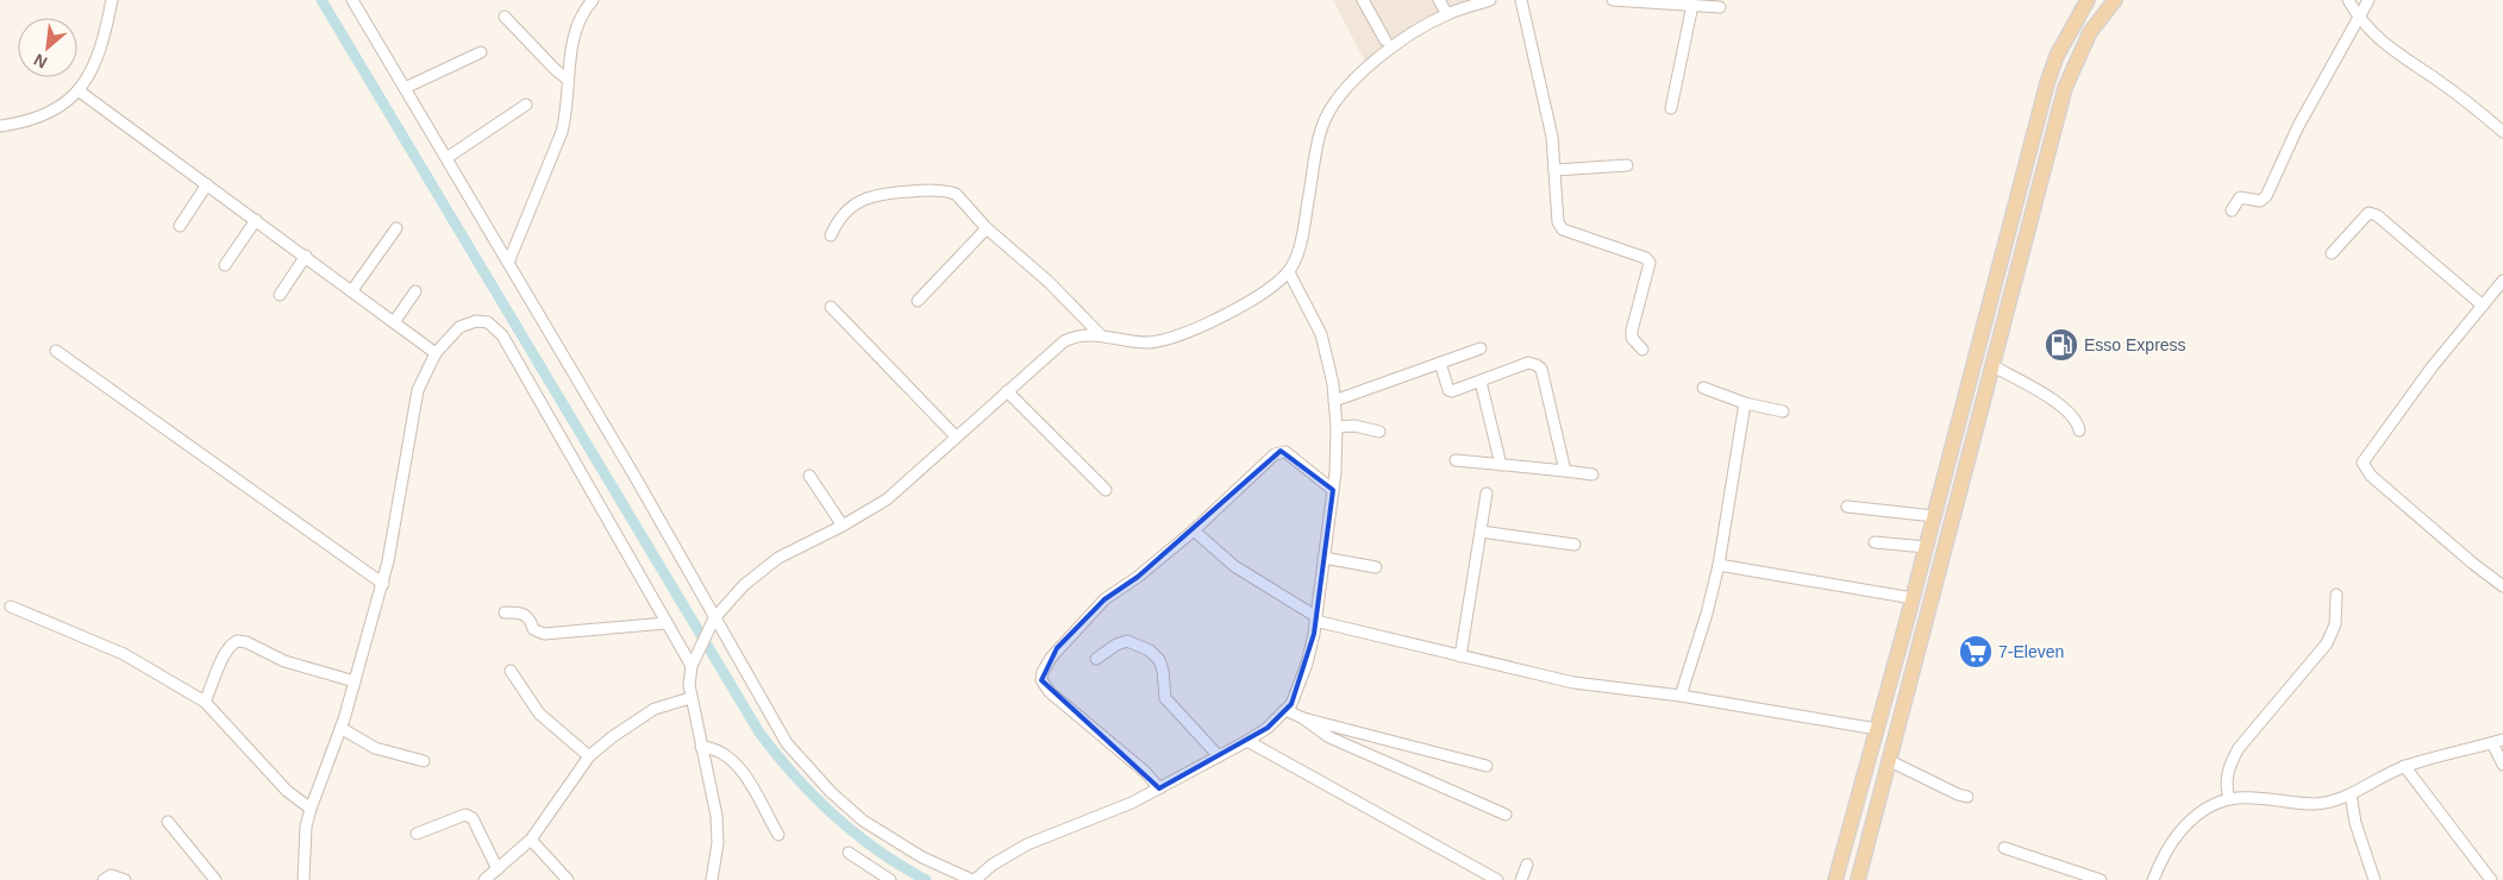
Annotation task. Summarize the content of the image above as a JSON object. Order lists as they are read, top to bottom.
{
  "places": {
    "fuel station": ["Esso Express"],
    "supermarket": ["7-Eleven"]
  },
  "north": "bottom left"
}
